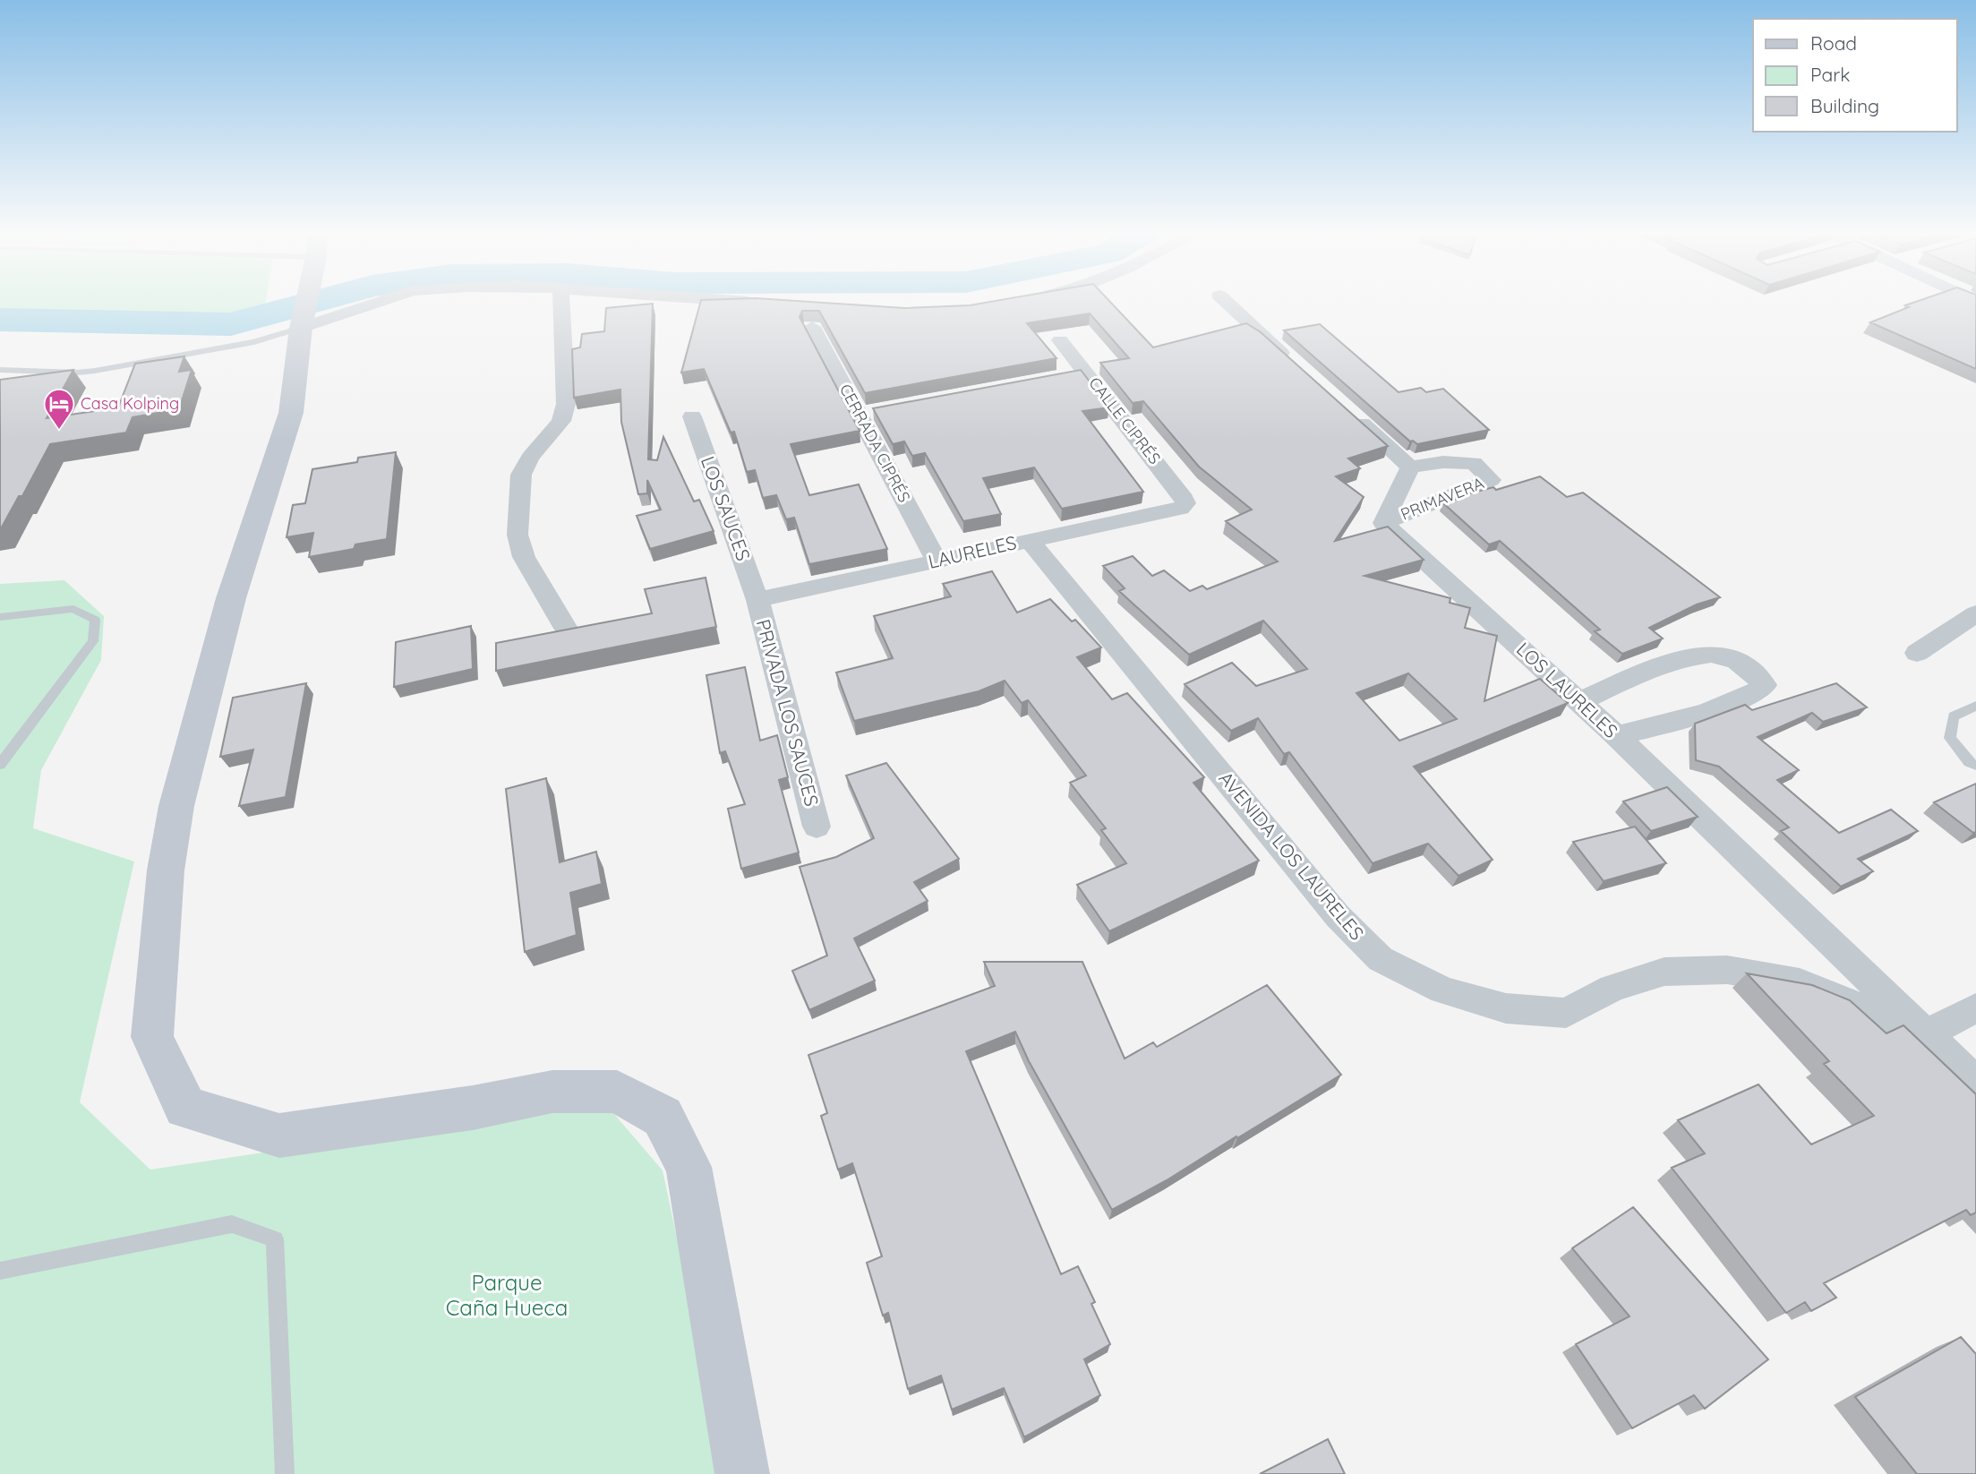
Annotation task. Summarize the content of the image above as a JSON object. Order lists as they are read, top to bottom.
{
  "streets": {
    "street": [
      "CALLE CIPRÉS",
      "CERRADA CIPRÉS",
      "PRIMAVERA",
      "LOS SAUCES",
      "LAURELES",
      "LOS LAURELES",
      "PRIVADA LOS SAUCES",
      "AVENIDA LOS LAURELES"
    ]
  },
  "crossings": [
    ["CALLE CIPRÉS", "LAURELES"],
    ["CERRADA CIPRÉS", "LAURELES"],
    ["PRIMAVERA", "LOS LAURELES"],
    ["LOS SAUCES", "LAURELES"],
    ["LOS SAUCES", "PRIVADA LOS SAUCES"],
    ["LAURELES", "PRIVADA LOS SAUCES"],
    ["LAURELES", "AVENIDA LOS LAURELES"],
    ["LOS LAURELES", "AVENIDA LOS LAURELES"]
  ],
  "parks": ["Parque Caña Hueca"],
  "places": {
    "hotel": ["Casa Kolping"]
  },
  "legend": ["Road", "Park", "Building"]
}
